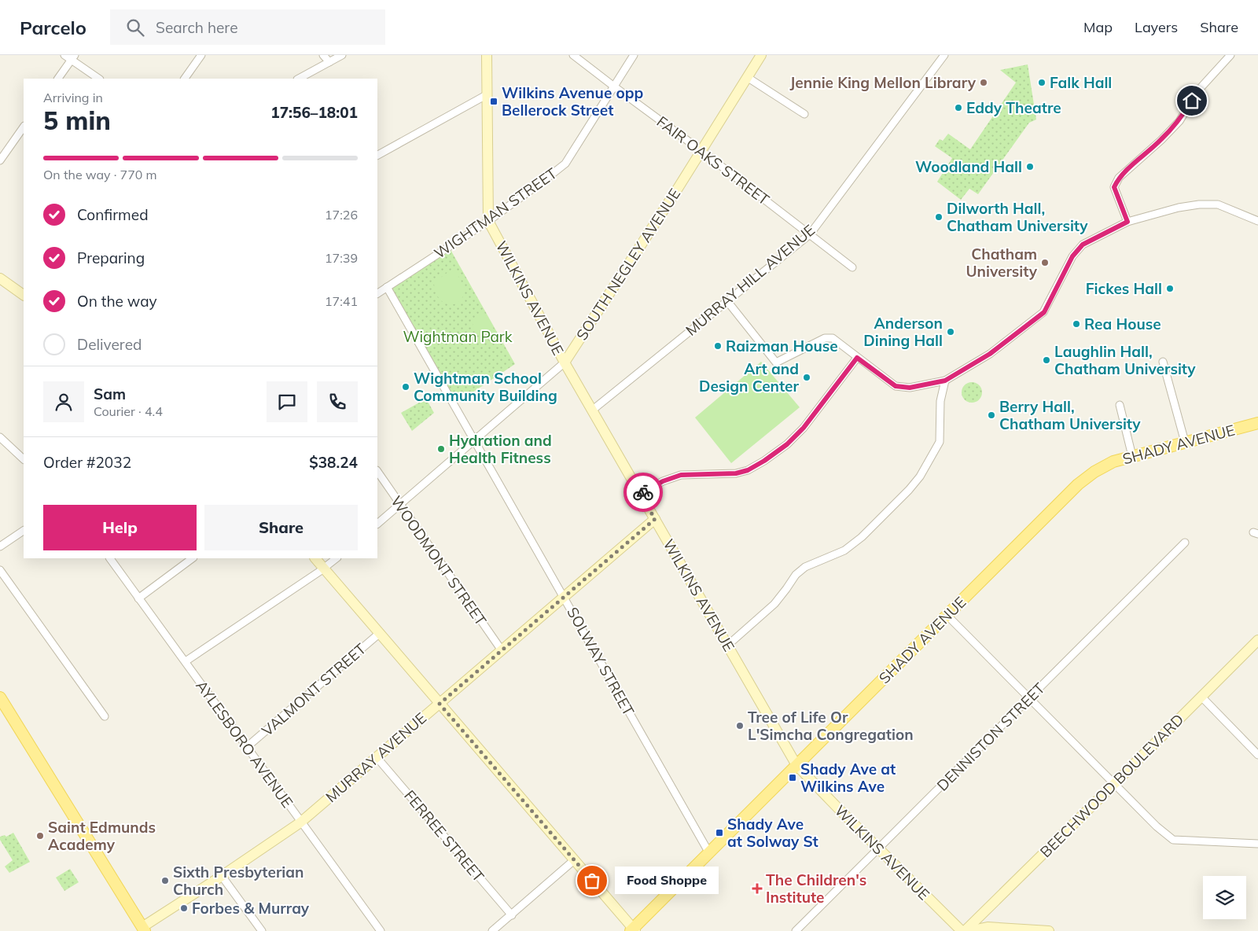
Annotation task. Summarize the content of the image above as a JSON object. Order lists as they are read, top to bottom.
{
  "streets": {
    "main road": ["SHADY AVENUE"],
    "street": [
      "FAIR OAKS STREET",
      "WIGHTMAN STREET",
      "SOUTH NEGLEY AVENUE",
      "MURRAY HILL AVENUE",
      "WILKINS AVENUE",
      "WOODMONT STREET",
      "SOLWAY STREET",
      "VALMONT STREET",
      "DENNISTON STREET",
      "AYLESBORO AVENUE",
      "MURRAY AVENUE",
      "BEECHWOOD BOULEVARD",
      "FERREE STREET"
    ]
  },
  "crossings": [
    ["FAIR OAKS STREET", "WIGHTMAN STREET"],
    ["FAIR OAKS STREET", "SOUTH NEGLEY AVENUE"],
    ["FAIR OAKS STREET", "MURRAY HILL AVENUE"],
    ["WIGHTMAN STREET", "WILKINS AVENUE"],
    ["WIGHTMAN STREET", "SOLWAY STREET"],
    ["SOUTH NEGLEY AVENUE", "WILKINS AVENUE"],
    ["SOUTH NEGLEY AVENUE", "WOODMONT STREET"],
    ["SOUTH NEGLEY AVENUE", "SOLWAY STREET"],
    ["MURRAY HILL AVENUE", "WILKINS AVENUE"],
    ["WILKINS AVENUE", "SHADY AVENUE"],
    ["WILKINS AVENUE", "DENNISTON STREET"],
    ["WILKINS AVENUE", "MURRAY AVENUE"],
    ["WILKINS AVENUE", "BEECHWOOD BOULEVARD"],
    ["SHADY AVENUE", "SOLWAY STREET"],
    ["WOODMONT STREET", "MURRAY AVENUE"],
    ["SOLWAY STREET", "MURRAY AVENUE"],
    ["VALMONT STREET", "AYLESBORO AVENUE"],
    ["AYLESBORO AVENUE", "MURRAY AVENUE"],
    ["MURRAY AVENUE", "FERREE STREET"]
  ],
  "parks": ["Wightman Park"],
  "places": {
    "other": [
      "Jennie King Mellon Library",
      "Falk Hall",
      "Eddy Theatre",
      "Woodland Hall",
      "Dilworth Hall, Chatham University",
      "Chatham University",
      "Fickes Hall",
      "Rea House",
      "Anderson Dining Hall",
      "Raizman House",
      "Laughlin Hall, Chatham University",
      "Art and Design Center",
      "Wightman School Community Building",
      "Berry Hall, Chatham University",
      "Hydration and Health Fitness",
      "Tree of Life Or L'Simcha Congregation",
      "Saint Edmunds Academy",
      "Sixth Presbyterian Church",
      "Food Shoppe",
      "Forbes & Murray"
    ],
    "transit": ["Wilkins Avenue opp Bellerock Street", "Shady Ave at Wilkins Ave", "Shady Ave at Solway St"],
    "health": ["The Children's Institute"]
  },
  "page": {
    "header": "Parcelo",
    "search": "Search here",
    "nav": ["Map", "Layers", "Share"],
    "heading": ["5 min", "Arriving in", "17:56–18:01"],
    "panel": [
      "Sam",
      "Courier · 4.4",
      "Order #2032",
      "$38.24"
    ],
    "bar": "On the way · 770 m",
    "list": [
      ["Confirmed", "17:26"],
      ["Preparing", "17:39"],
      ["On the way", "17:41"],
      "Delivered"
    ],
    "buttons": ["Help", "Share"],
    "bubble": "Food Shoppe"
  }
}
